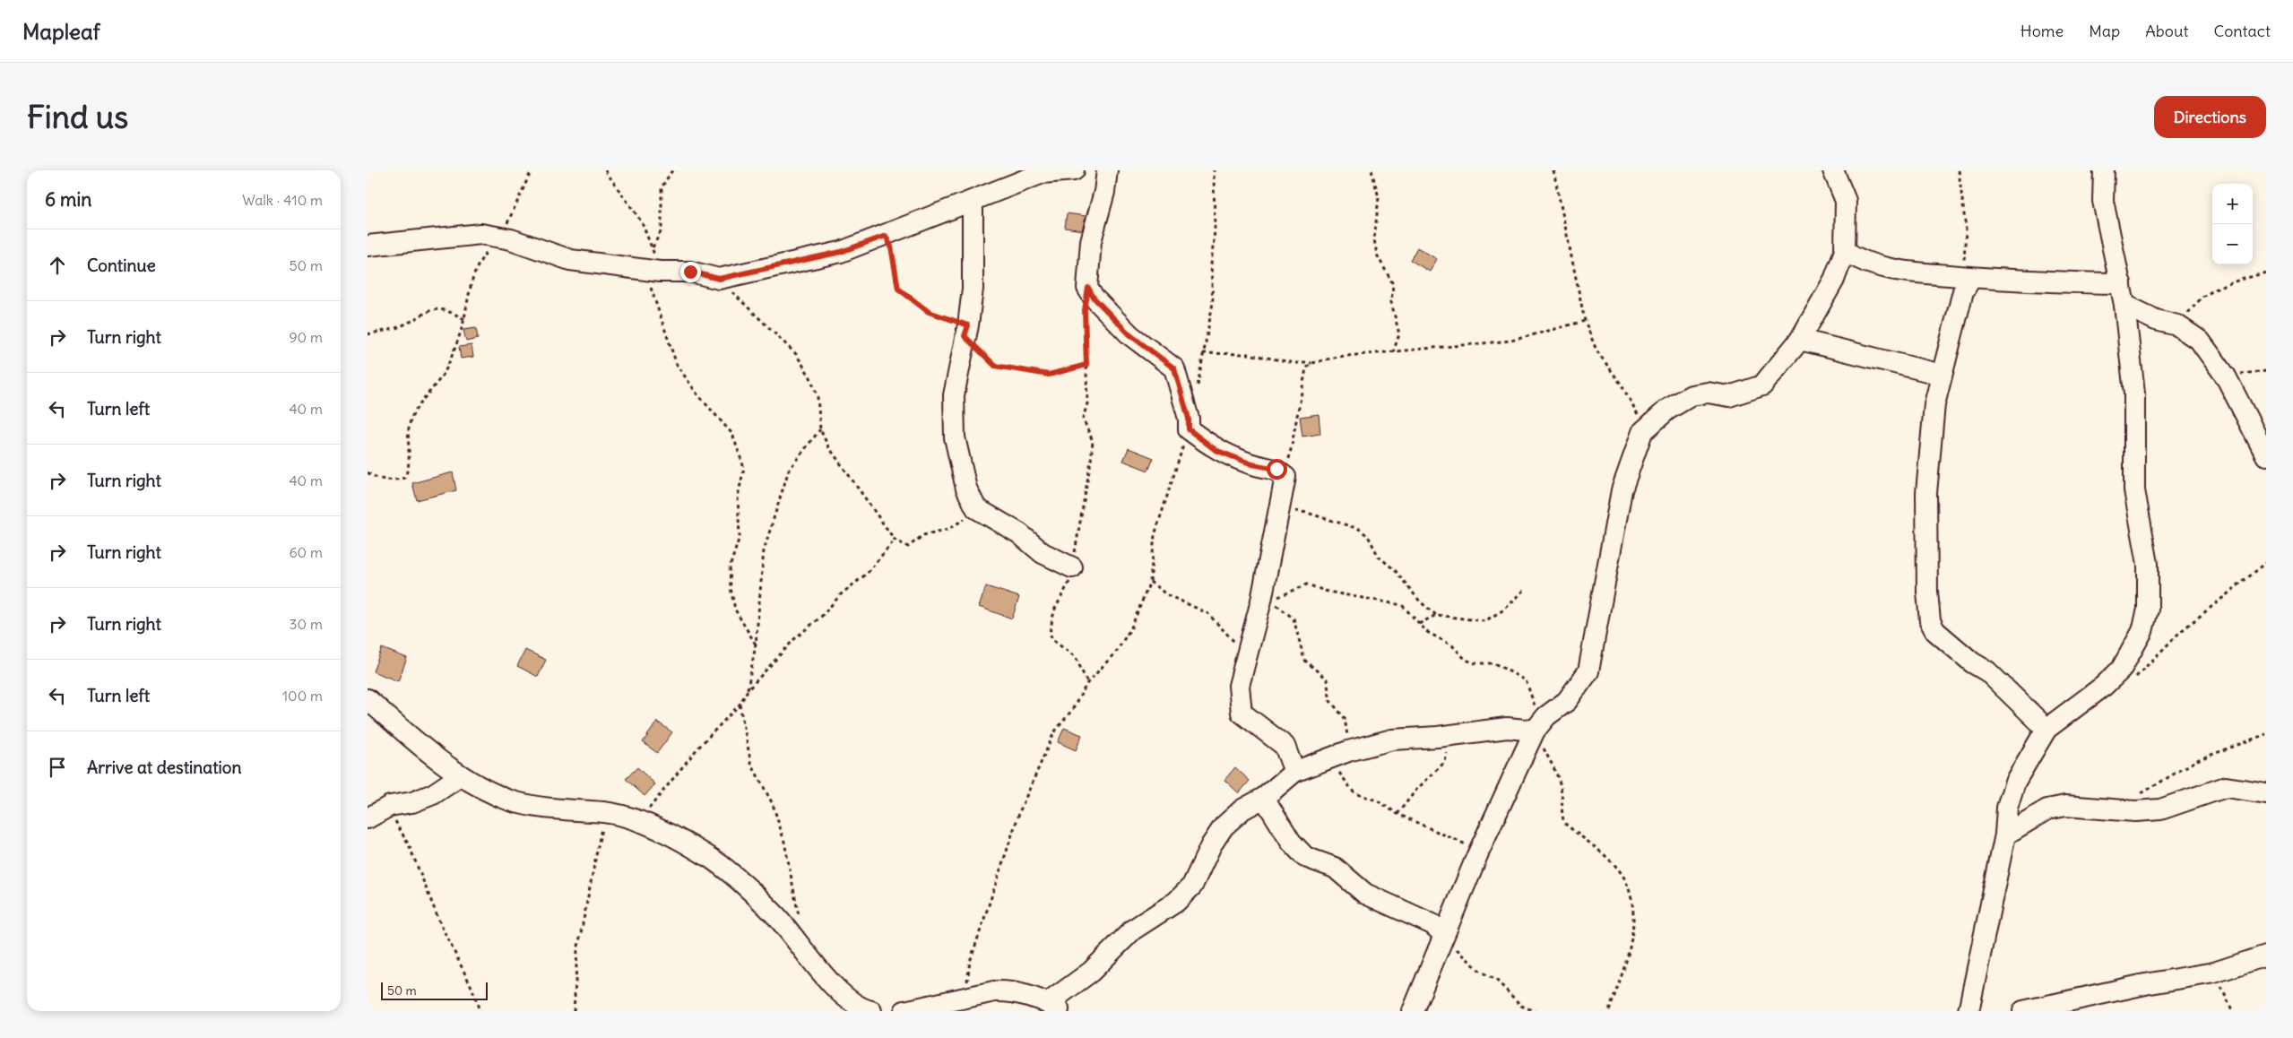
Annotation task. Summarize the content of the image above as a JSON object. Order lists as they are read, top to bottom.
{
  "scale_bar": "50 m",
  "page": {
    "header": "Mapleaf",
    "nav": [
      "Home",
      "Map",
      "About",
      "Contact"
    ],
    "buttons": "Directions",
    "title": "Find us",
    "heading": ["6 min", "Walk · 410 m"],
    "map_buttons": ["+", "−"],
    "list": [
      ["Continue", "50 m"],
      ["Turn right", "90 m"],
      ["Turn left", "40 m"],
      ["Turn right", "40 m"],
      ["Turn right", "60 m"],
      ["Turn right", "30 m"],
      ["Turn left", "100 m"],
      "Arrive at destination"
    ],
    "scale": "50 m"
  }
}
